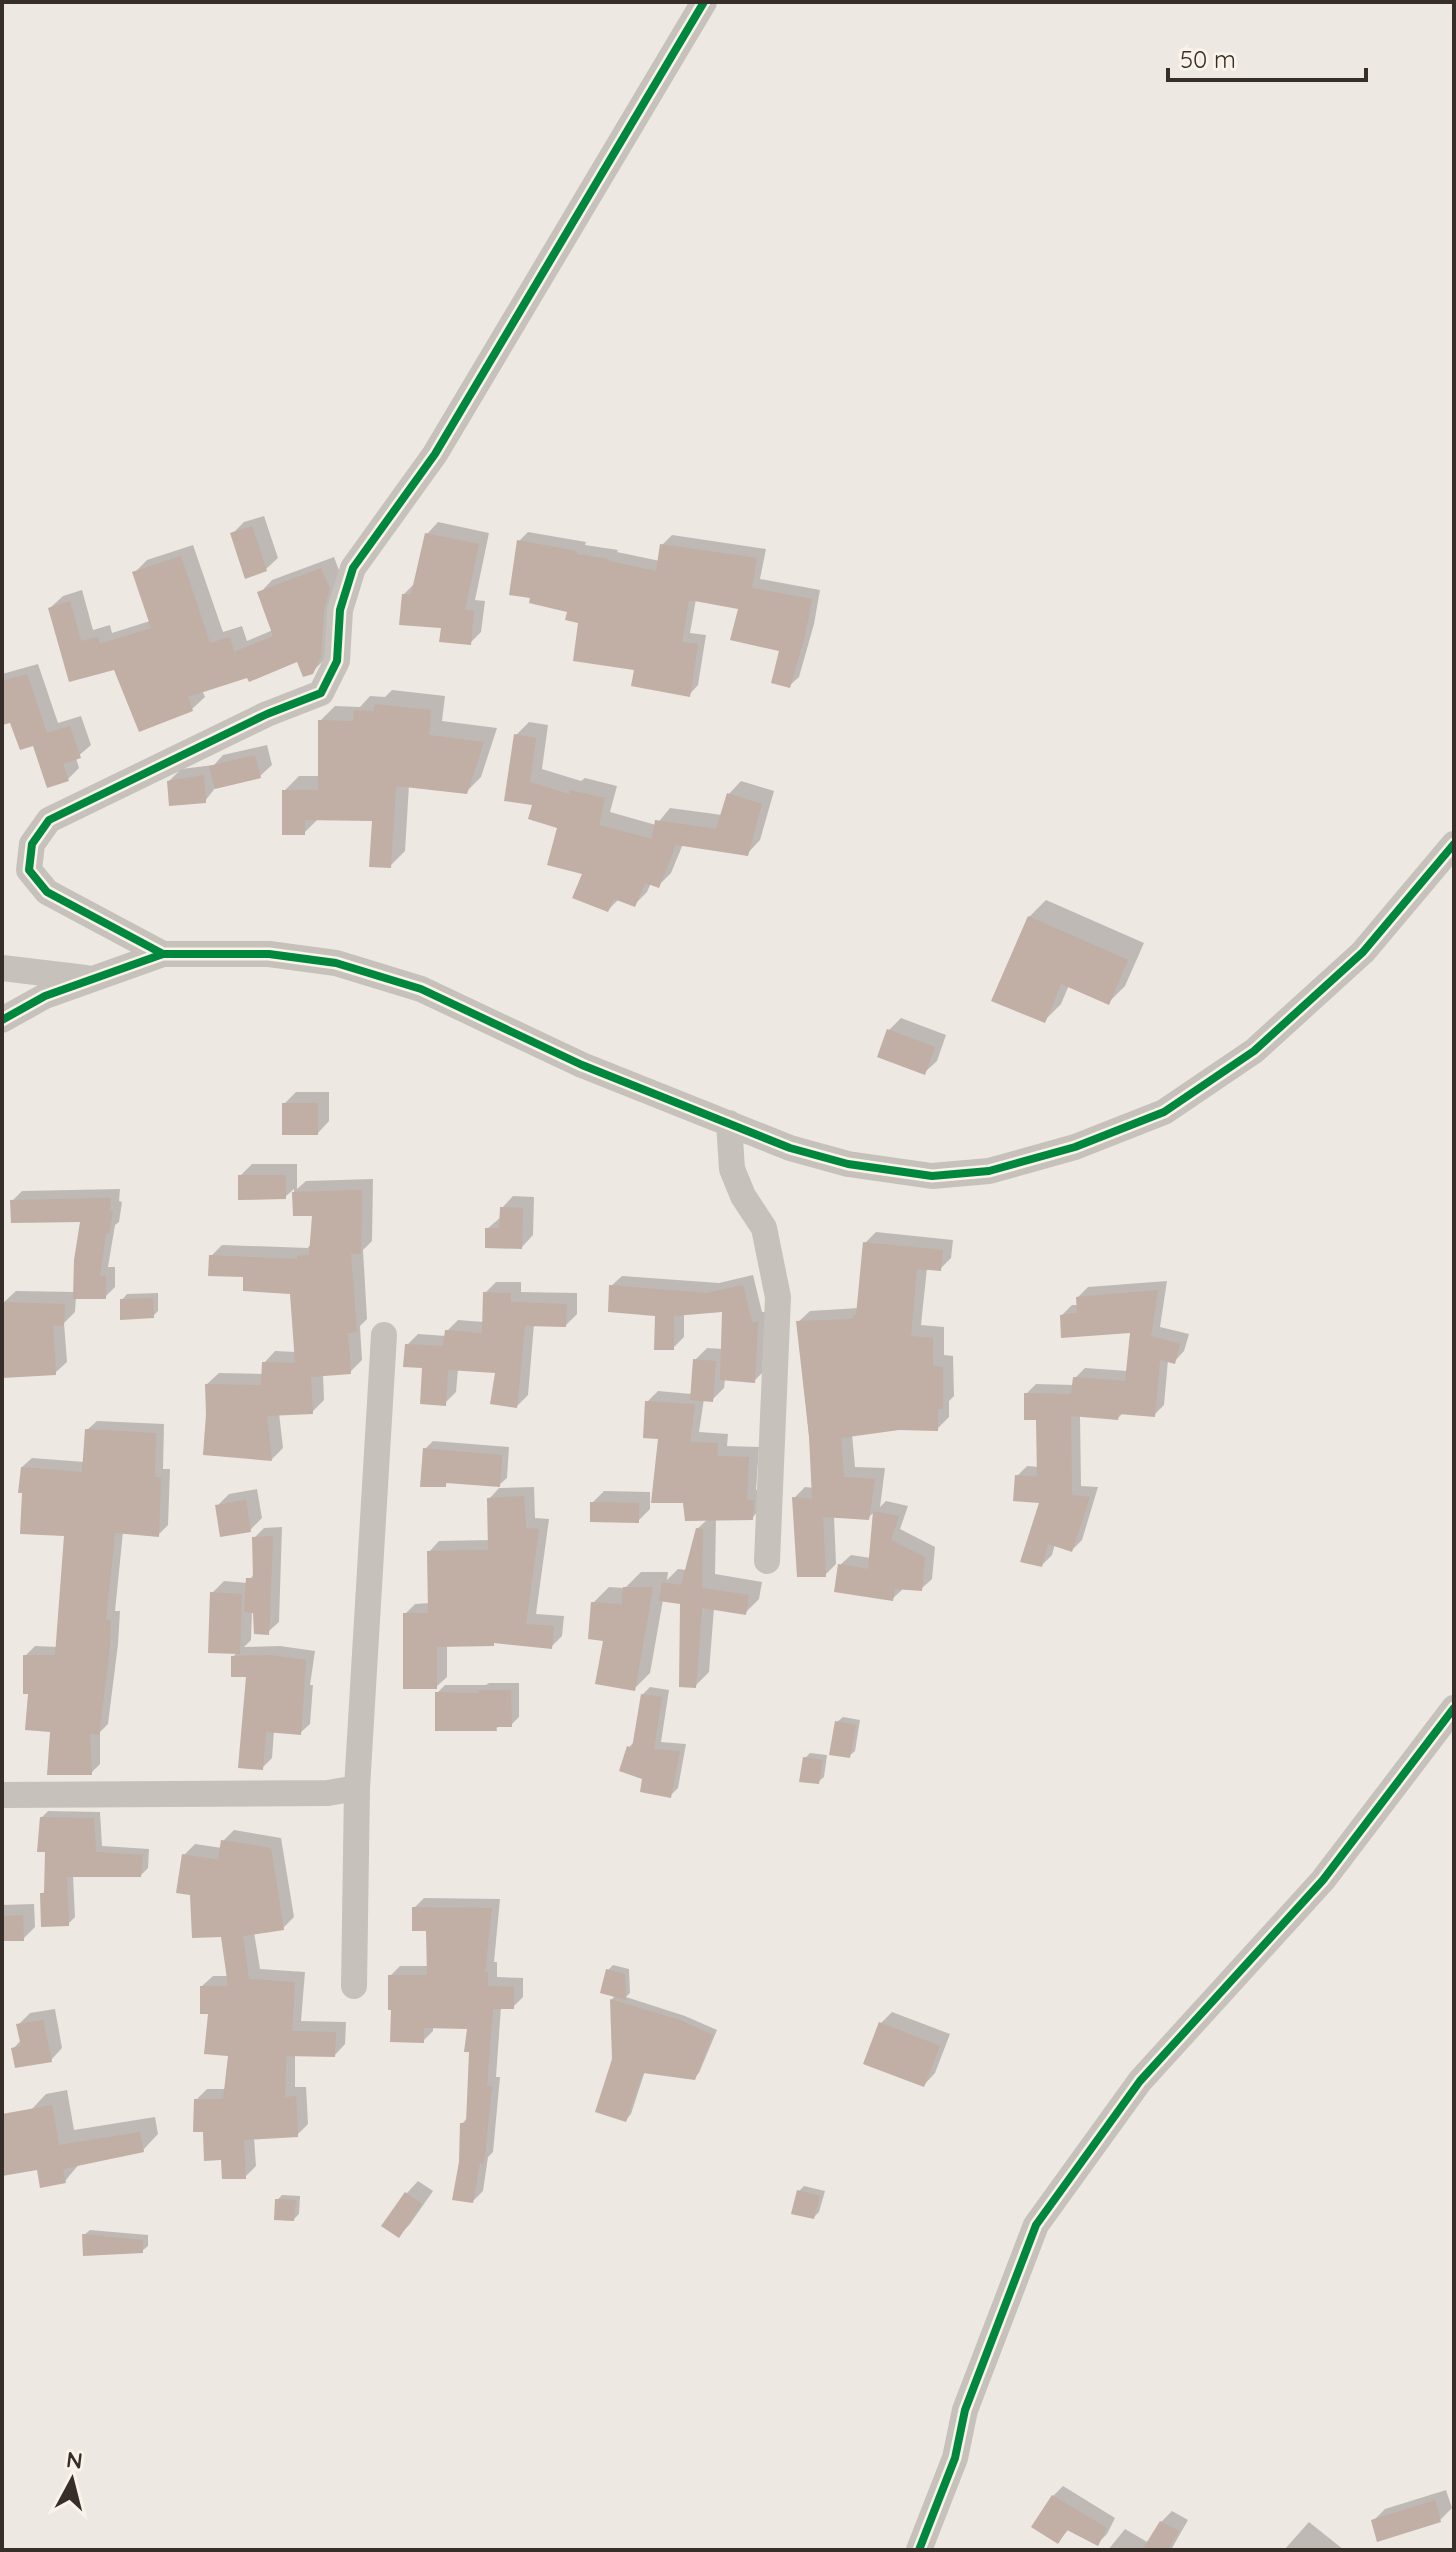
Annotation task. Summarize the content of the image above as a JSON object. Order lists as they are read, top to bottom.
{
  "scale_bar": "50 m",
  "north": "top"
}
